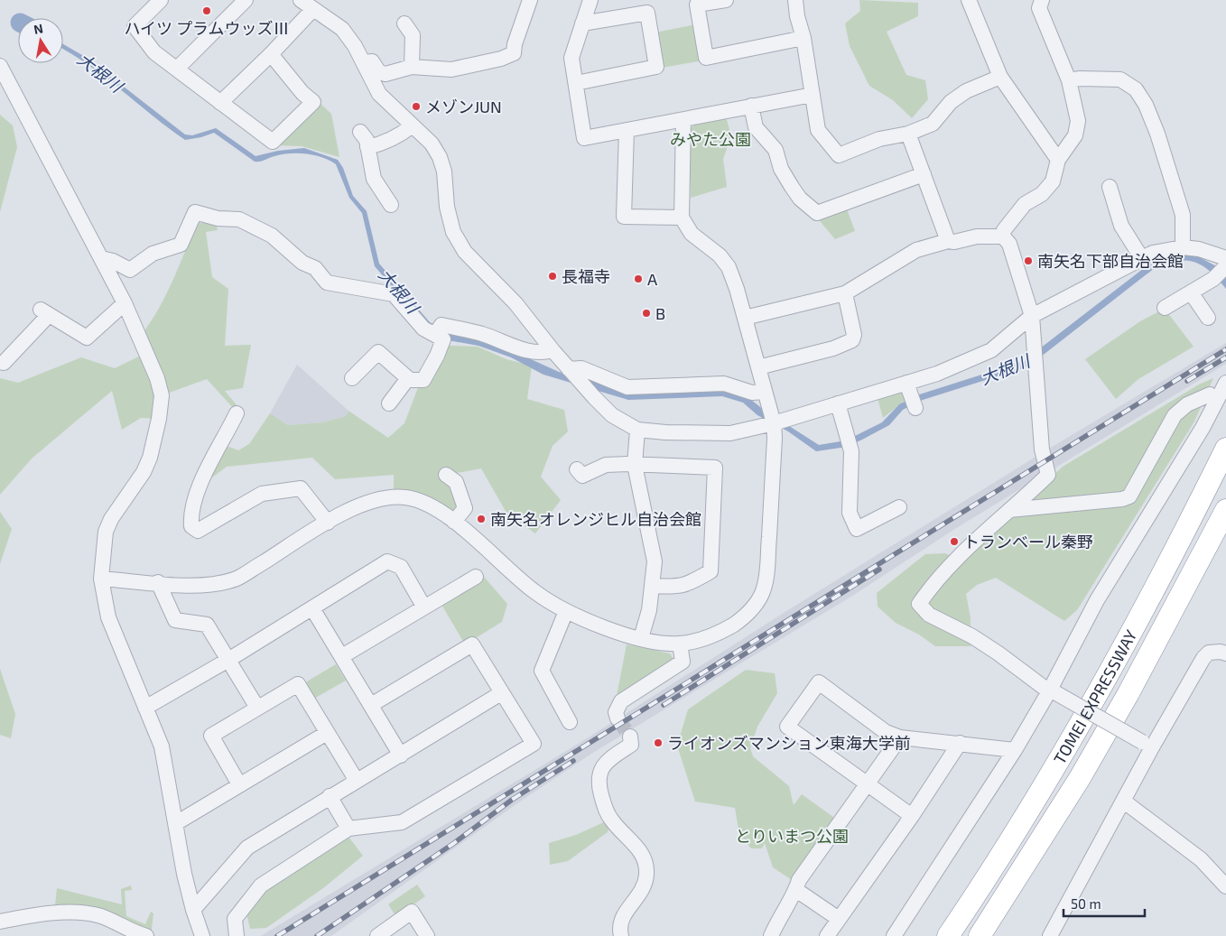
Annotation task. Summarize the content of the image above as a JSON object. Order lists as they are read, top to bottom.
{
  "streets": {
    "highway": ["TOMEI EXPRESSWAY"]
  },
  "water": ["大根川"],
  "parks": ["みやた公園", "とりいまつ公園"],
  "places": [
    "ハイツ プラムウッズⅢ",
    "メゾンJUN",
    "南矢名下部自治会館",
    "長福寺",
    "A",
    "B",
    "南矢名オレンジヒル自治会館",
    "トランベール秦野",
    "ライオンズマンション東海大学前"
  ],
  "scale_bar": "50 m",
  "north": "top"
}
